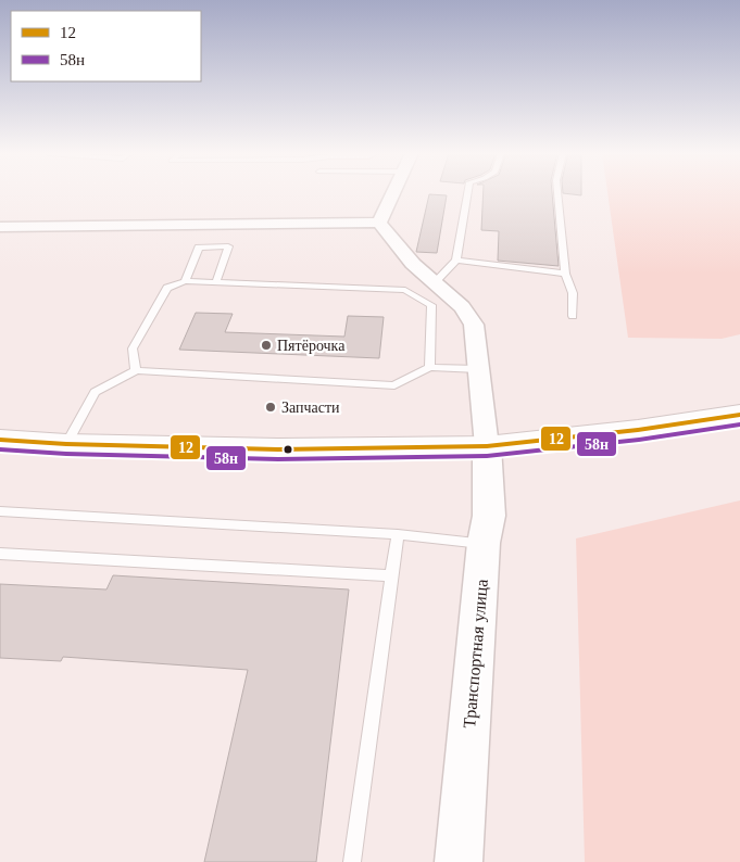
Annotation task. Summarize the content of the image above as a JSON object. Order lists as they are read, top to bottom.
{
  "streets": {
    "street": ["Транспортная улица"]
  },
  "places": ["Пятёрочка", "Запчасти"],
  "lines": ["transit line 12", "transit line 58н"],
  "legend": ["12", "58н"]
}
